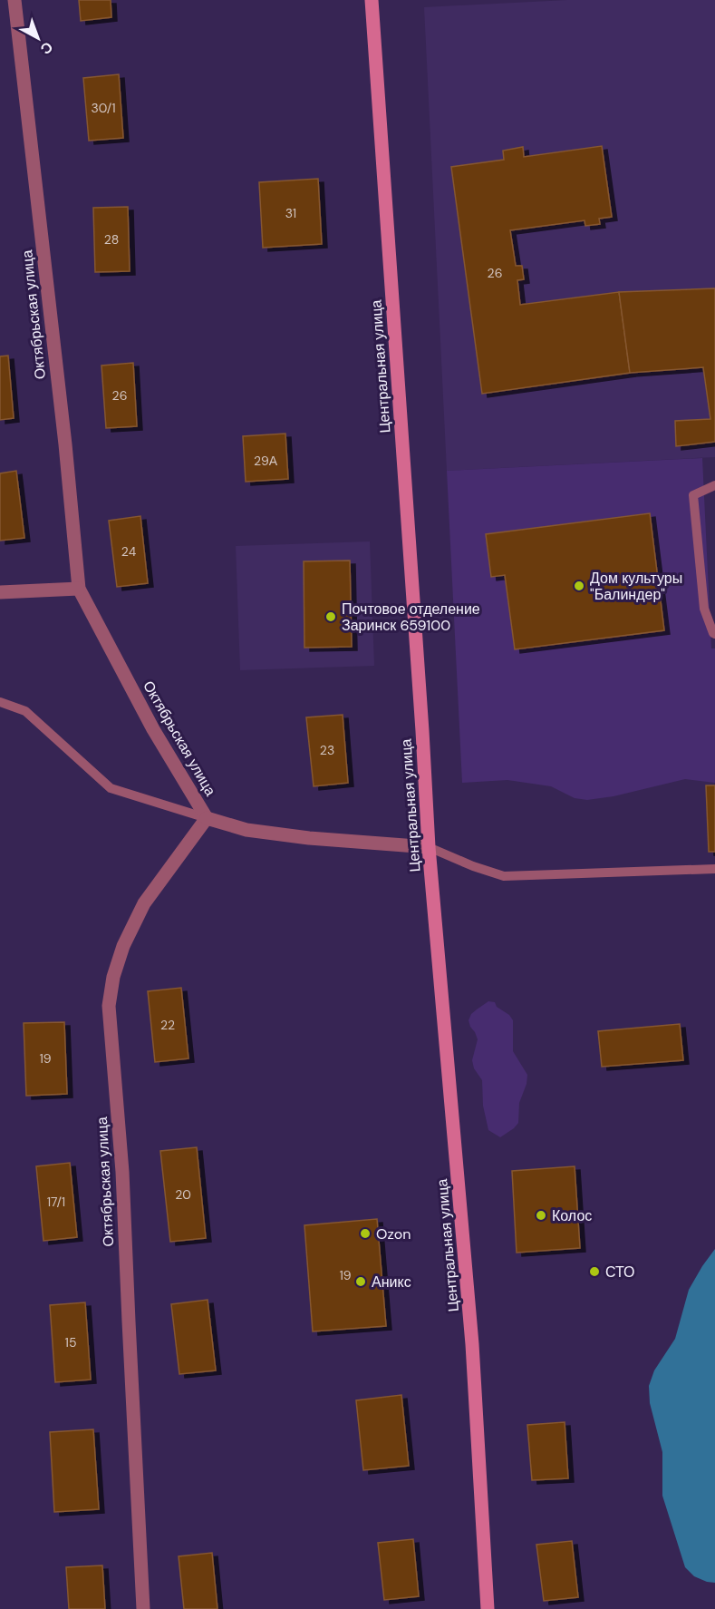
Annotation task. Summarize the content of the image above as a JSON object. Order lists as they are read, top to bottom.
{
  "streets": {
    "street": ["Октябрьская улица", "Центральная улица"]
  },
  "places": [
    "Дом культуры \"Балиндер\"",
    "Почтовое отделение Заринск 659100",
    "Колос",
    "Ozon",
    "СТО",
    "Аникс"
  ],
  "house_numbers": [
    "30/1",
    "31",
    "28",
    "26",
    "26",
    "29А",
    "24",
    "23",
    "22",
    "19",
    "20",
    "17/1",
    "19",
    "15"
  ],
  "north": "bottom right"
}
